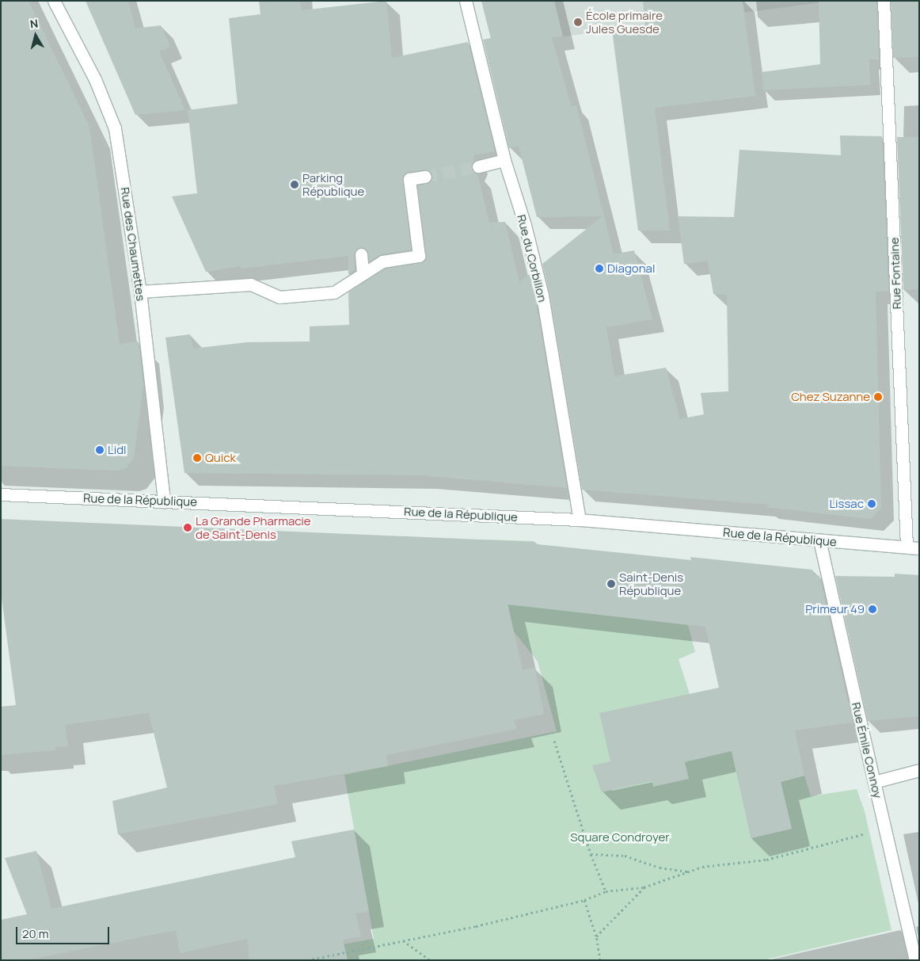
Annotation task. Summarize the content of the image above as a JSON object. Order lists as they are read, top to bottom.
{
  "streets": {
    "street": [
      "Rue des Chaumettes",
      "Rue du Corbillon",
      "Rue Fontaine",
      "Rue de la République",
      "Rue Émile Connoy"
    ]
  },
  "crossings": [
    ["Rue des Chaumettes", "Rue de la République"],
    ["Rue du Corbillon", "Rue de la République"],
    ["Rue Fontaine", "Rue de la République"],
    ["Rue de la République", "Rue Émile Connoy"]
  ],
  "parks": ["Square Condroyer"],
  "places": [
    "École primaire Jules Guesde",
    "Parking République",
    "Diagonal",
    "Chez Suzanne",
    "Lidl",
    "Quick",
    "Lissac",
    "La Grande Pharmacie de Saint-Denis",
    "Saint-Denis République",
    "Primeur 49"
  ],
  "scale_bar": "20 m",
  "north": "top"
}
